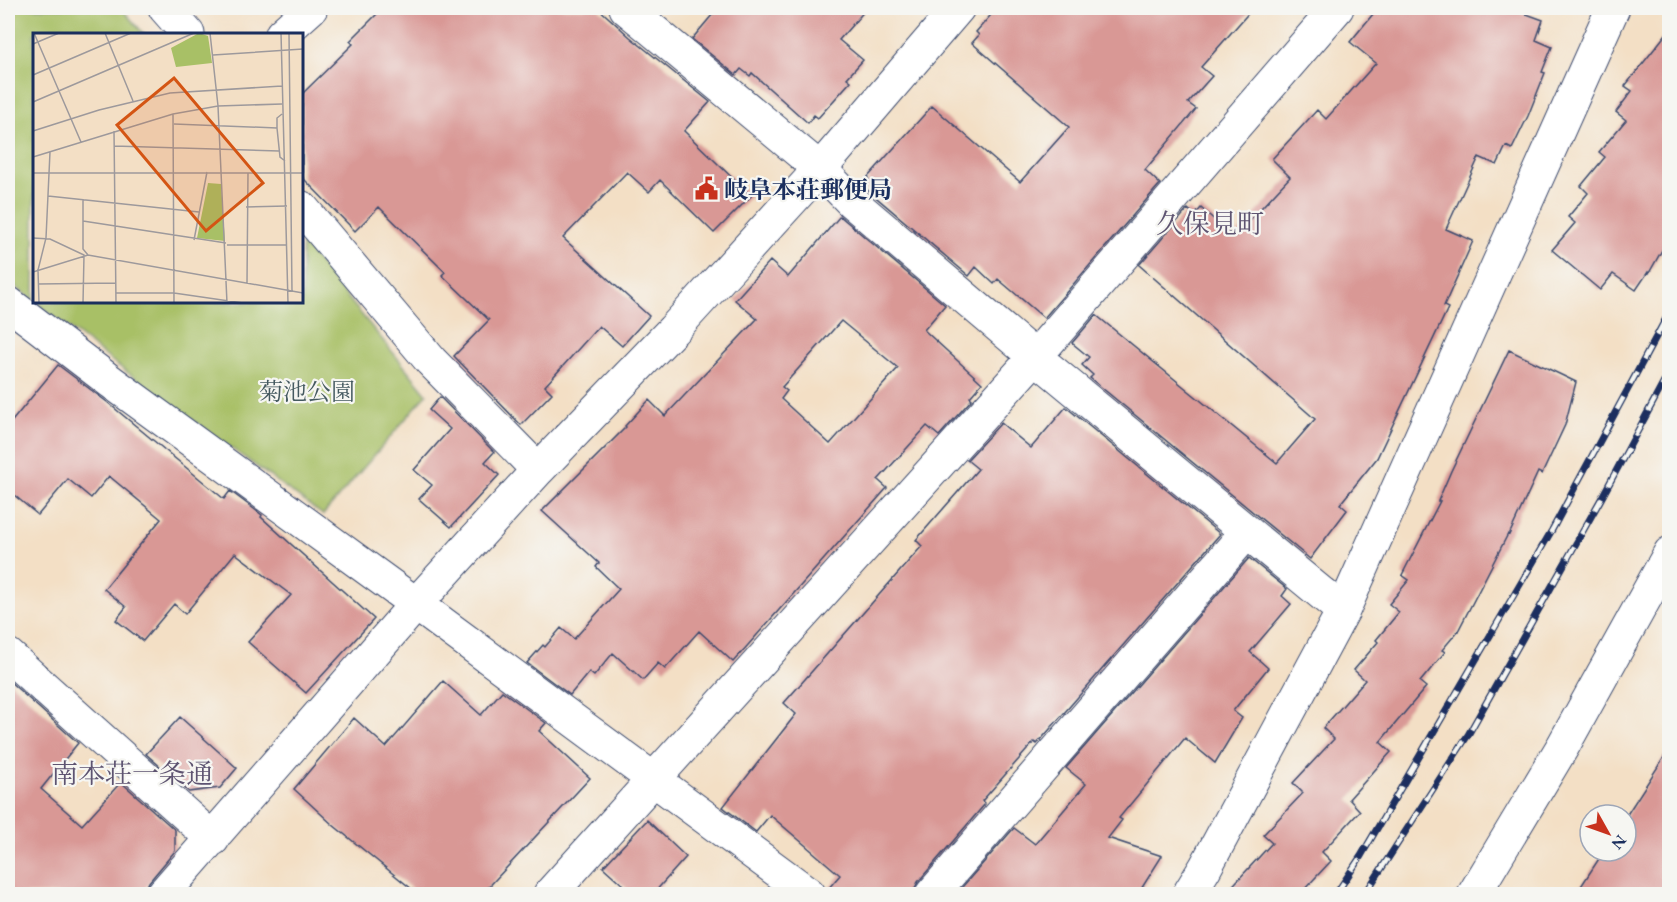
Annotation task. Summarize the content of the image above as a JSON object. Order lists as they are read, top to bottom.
{
  "districts": ["久保見町", "南本荘一条通"],
  "parks": ["菊池公園"],
  "places": {
    "public building": ["岐阜本荘郵便局"]
  },
  "north": "bottom right"
}
